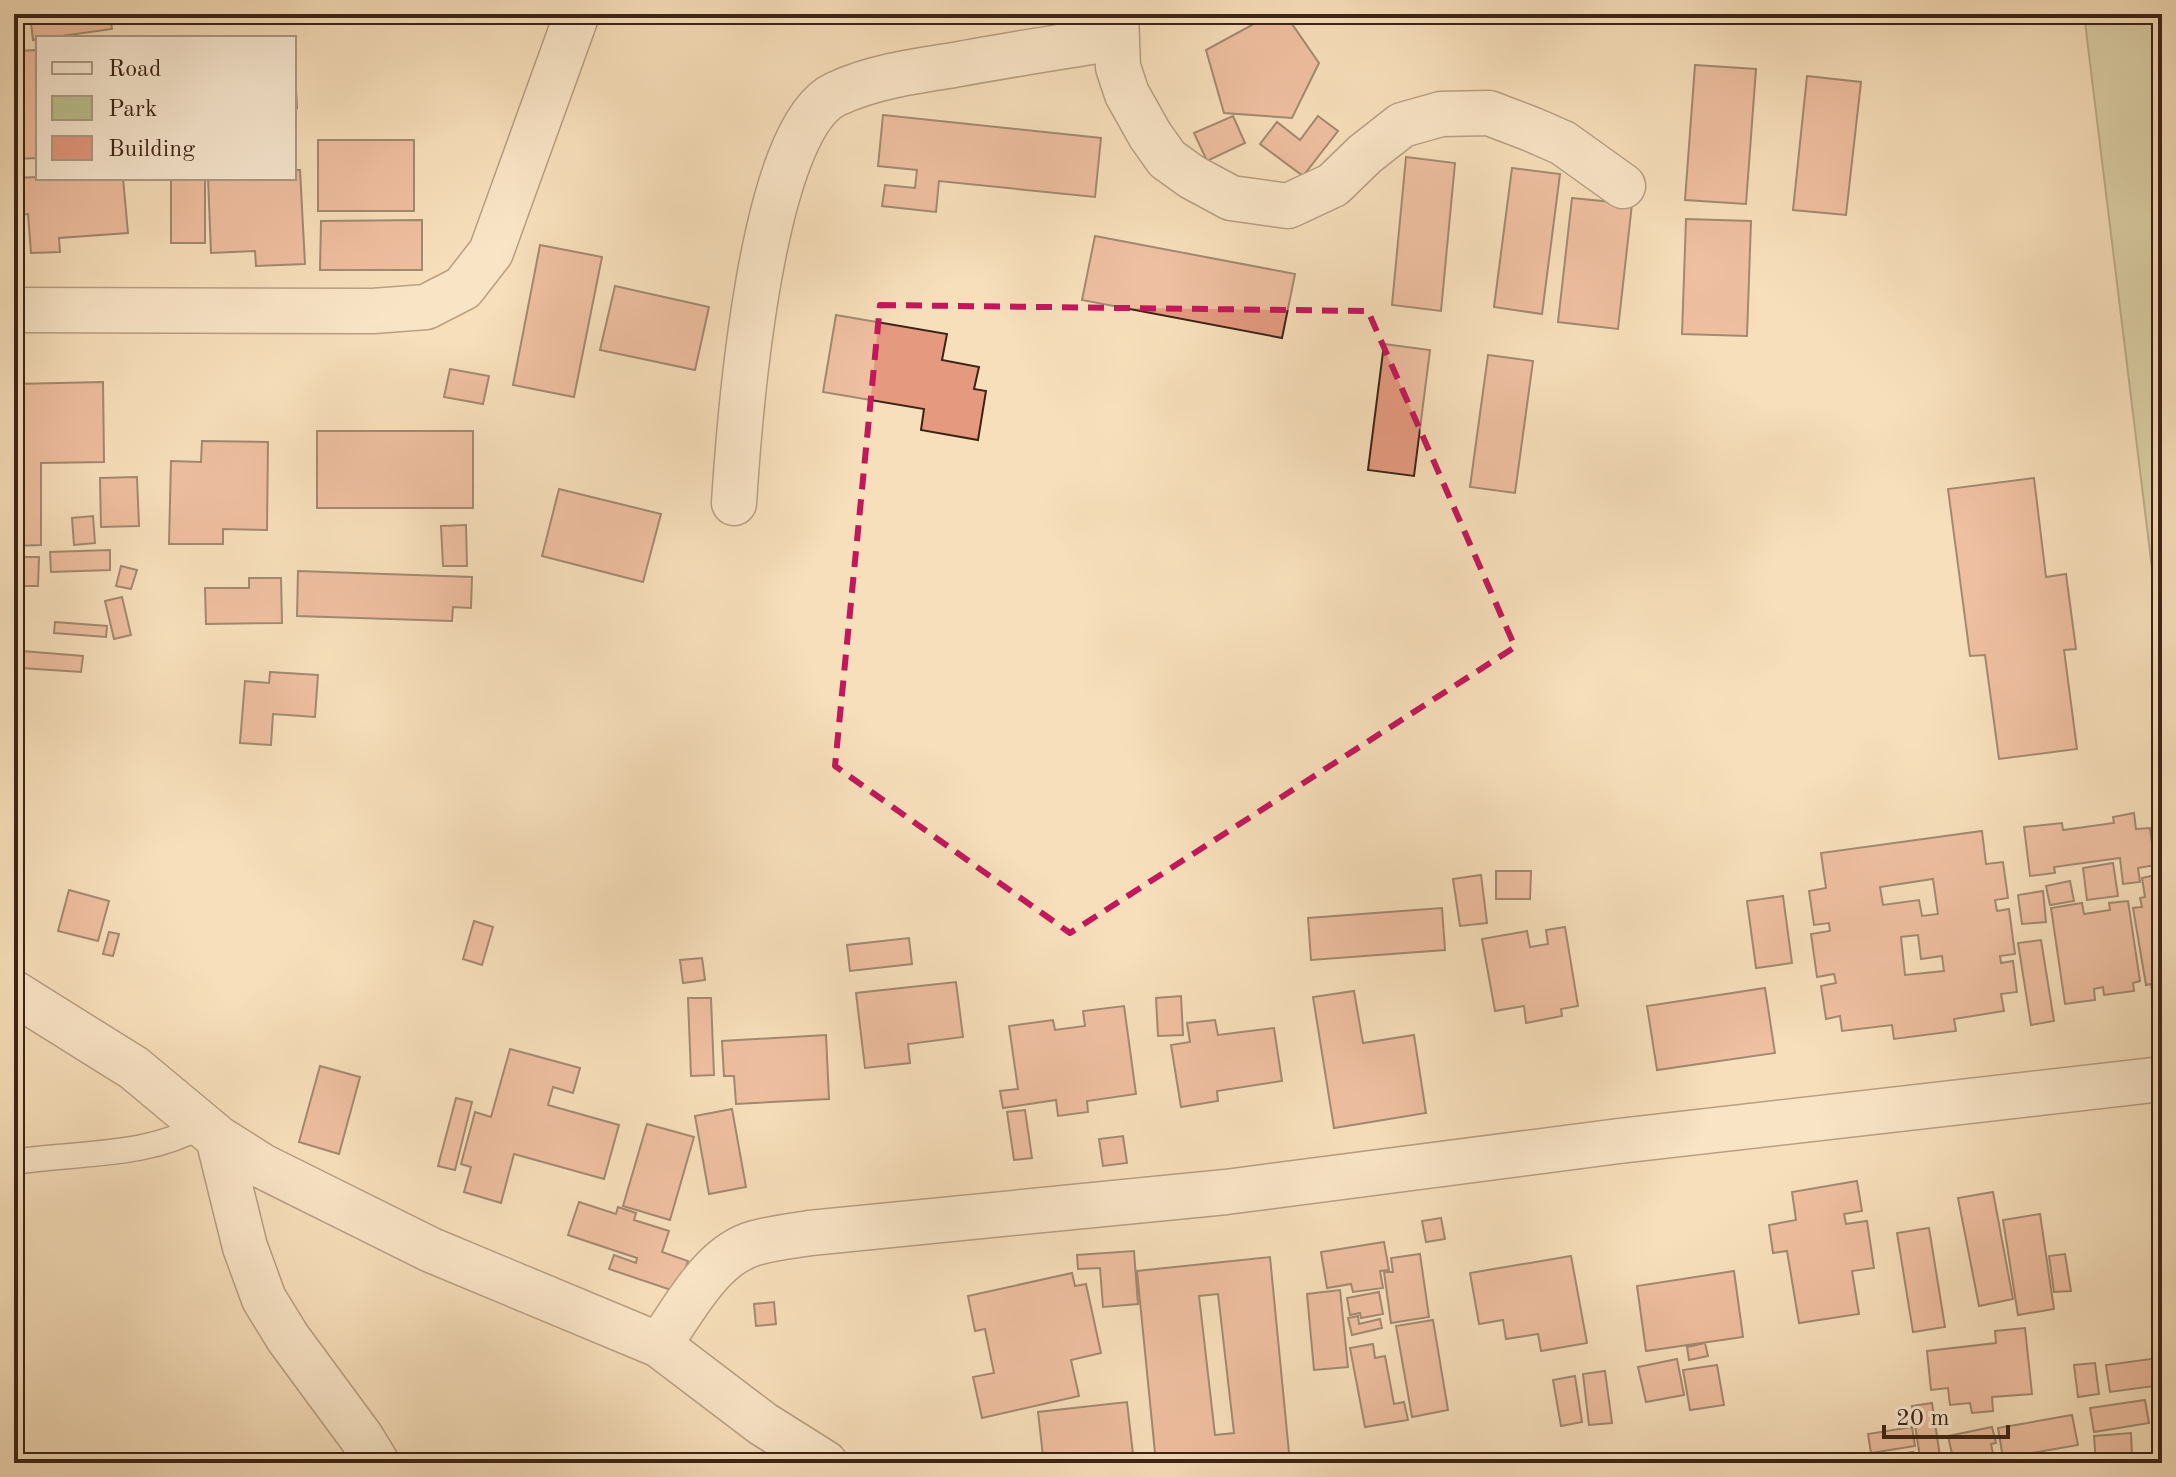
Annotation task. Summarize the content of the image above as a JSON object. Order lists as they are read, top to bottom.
{
  "legend": ["Road", "Park", "Building"],
  "scale_bar": "20 m"
}
